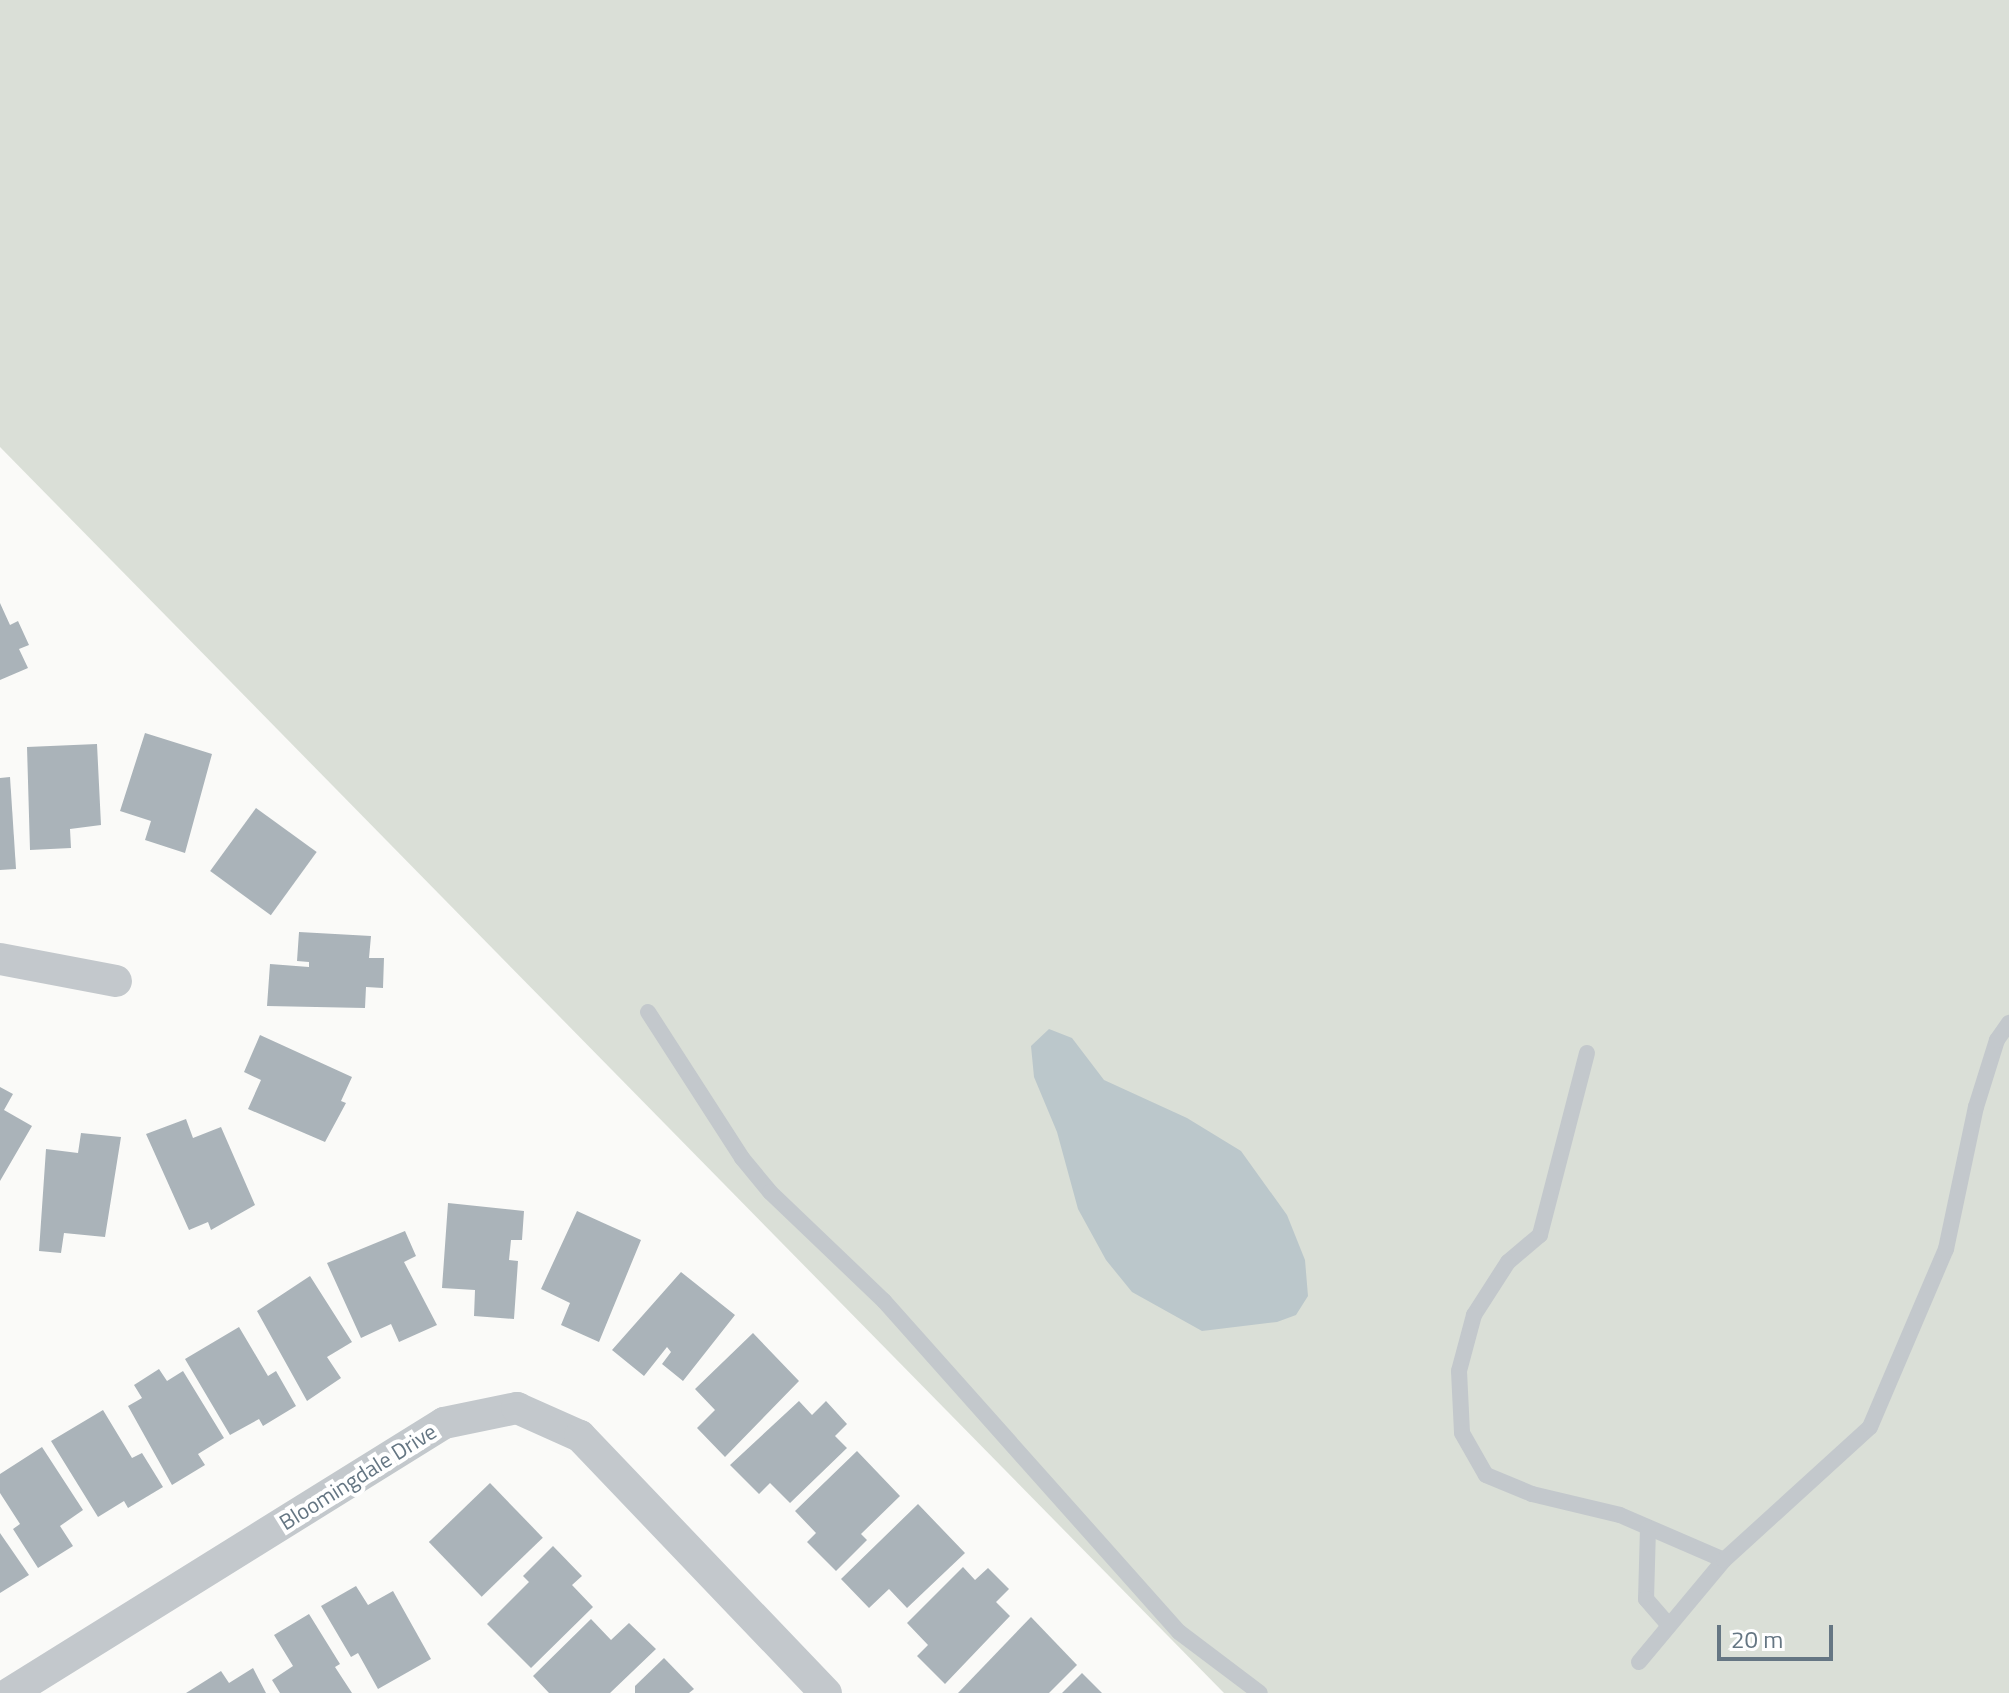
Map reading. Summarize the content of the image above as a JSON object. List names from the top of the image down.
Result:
{
  "streets": {
    "street": ["Bloomingdale Drive"]
  },
  "scale_bar": "20 m"
}
